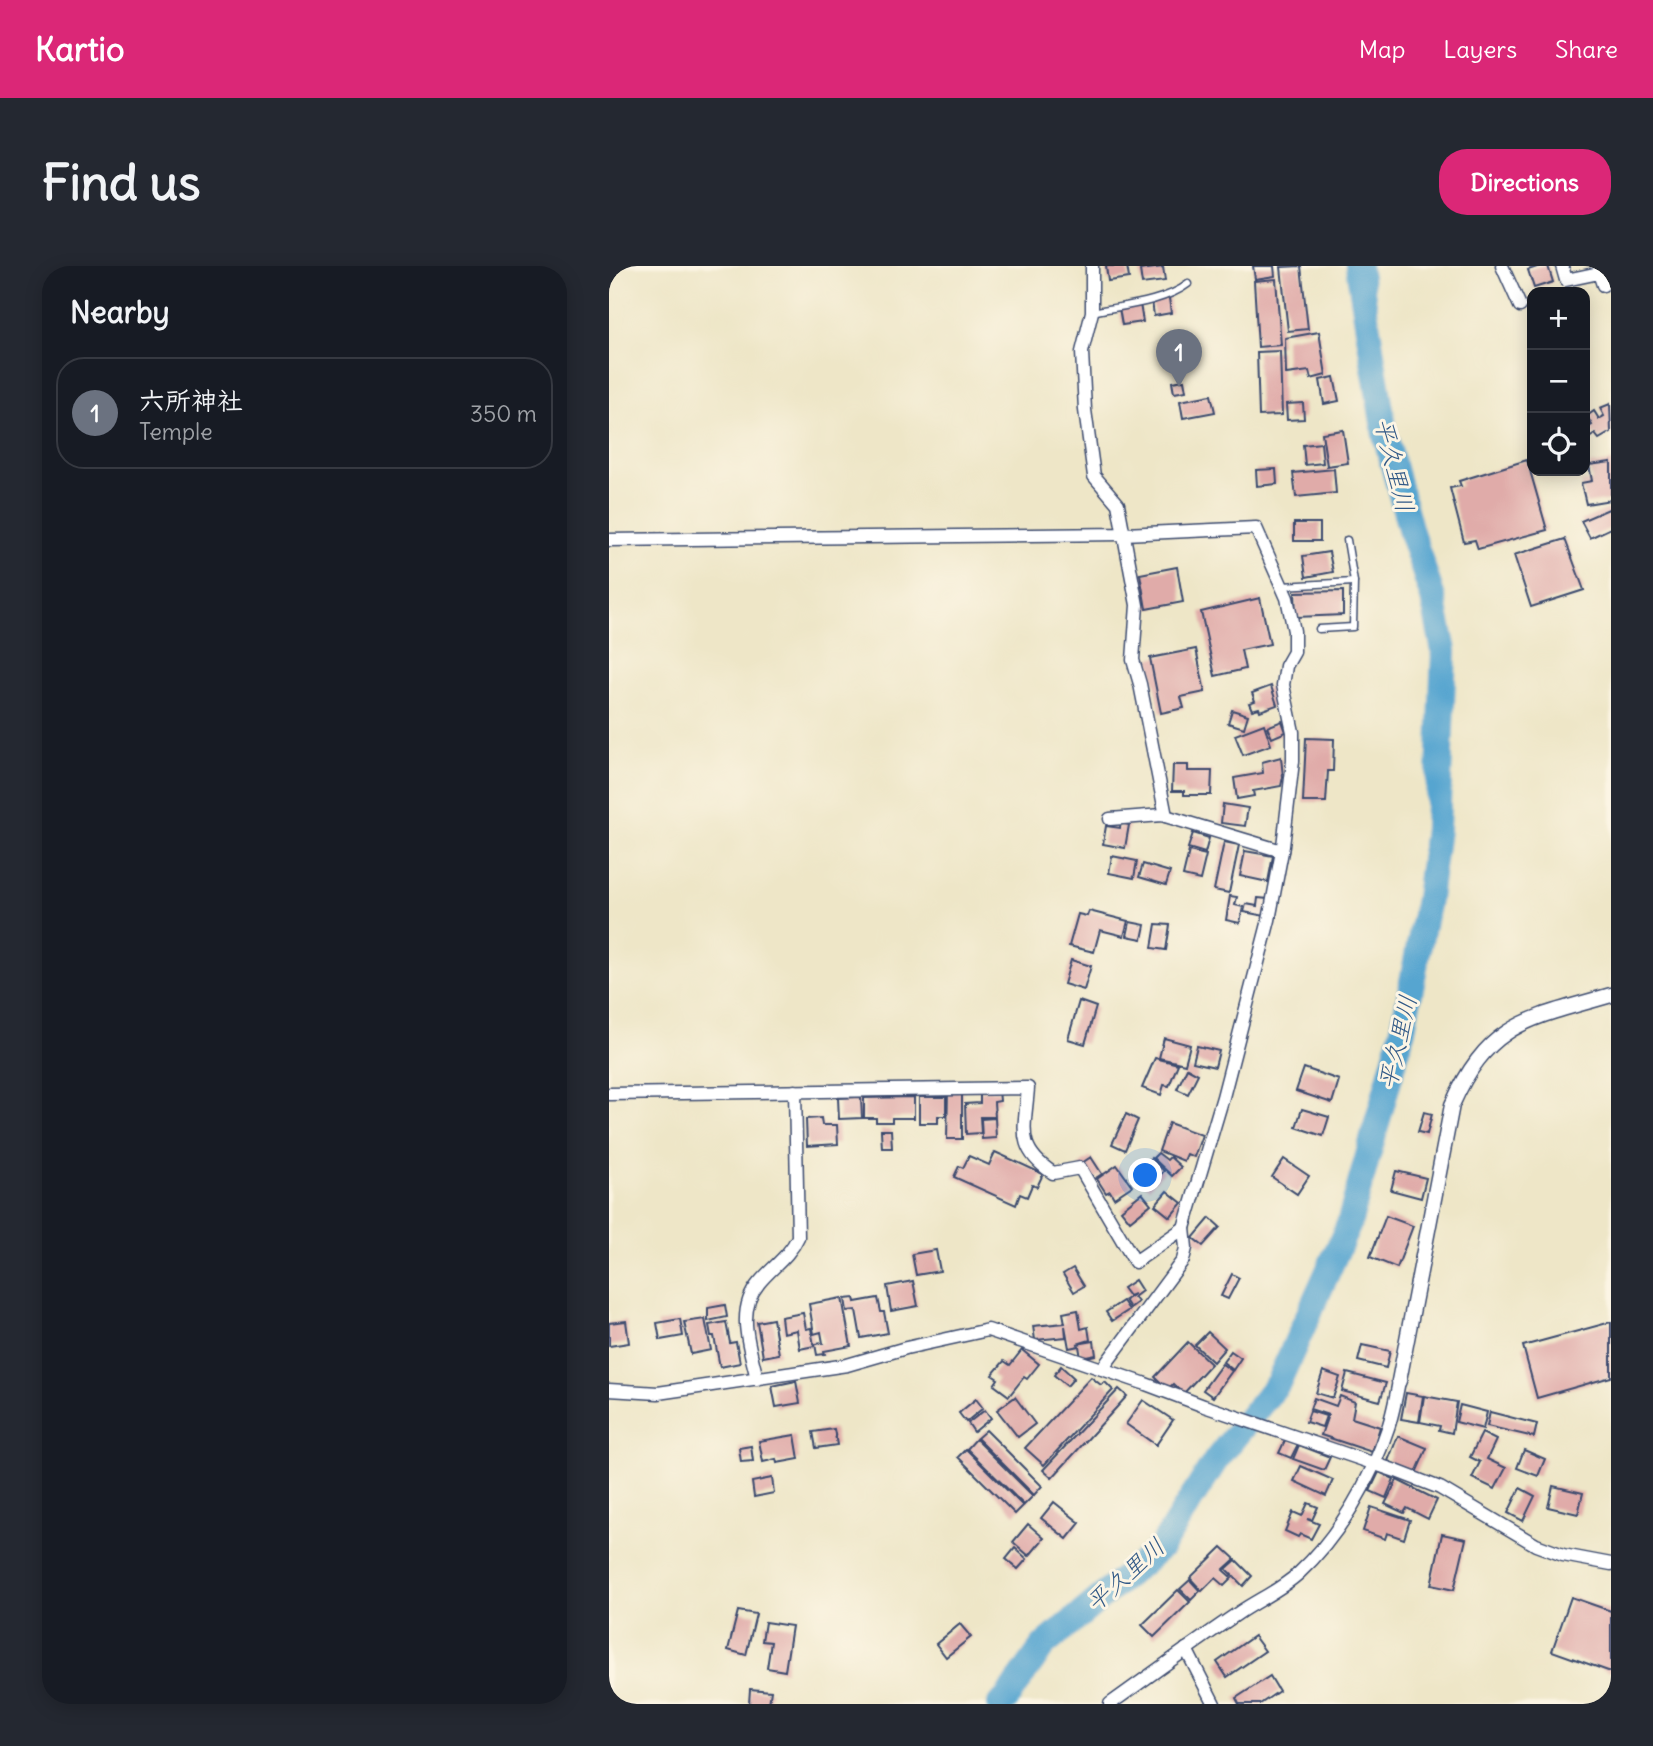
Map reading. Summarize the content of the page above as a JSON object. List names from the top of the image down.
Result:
{
  "water": ["平久里川"],
  "page": {
    "header": "Kartio",
    "nav": ["Map", "Layers", "Share"],
    "buttons": "Directions",
    "title": "Find us",
    "heading": "Nearby",
    "map_buttons": ["+", "−"],
    "pins": "1",
    "list": [
      {
        "mark": "1",
        "name": "六所神社",
        "note": "Temple",
        "value": "350 m"
      }
    ]
  }
}
